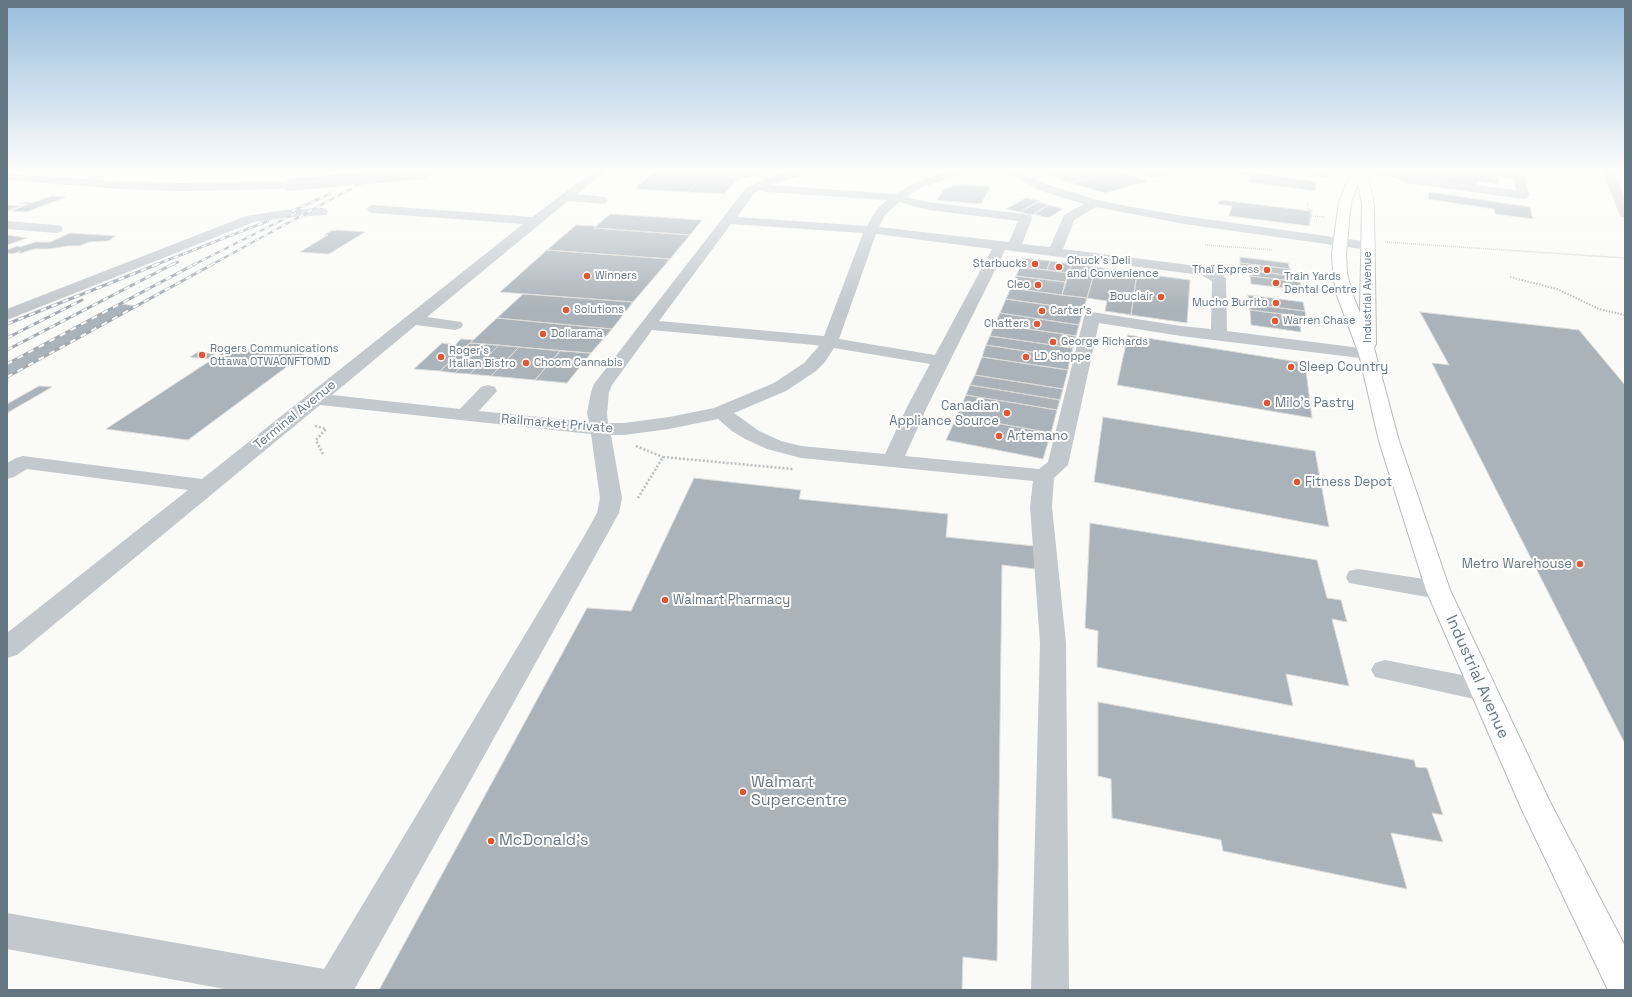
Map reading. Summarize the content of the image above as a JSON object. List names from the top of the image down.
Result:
{
  "streets": {
    "main road": ["Industrial Avenue"],
    "street": ["Terminal Avenue", "Railmarket Private"]
  },
  "crossings": [
    ["Terminal Avenue", "Railmarket Private"]
  ],
  "places": [
    "Starbucks",
    "Chuck's Deli and Convenience",
    "Thaï Express",
    "Winners",
    "Train Yards Dental Centre",
    "Cleo",
    "Bouclair",
    "Mucho Burrito",
    "Solutions",
    "Carter's",
    "Warren Chase",
    "Chatters",
    "Dollarama",
    "George Richards",
    "Rogers Communications Ottawa OTWAONFT0MD",
    "Roger's Italian Bistro",
    "LD Shoppe",
    "Choom Cannabis",
    "Sleep Country",
    "Milo's Pastry",
    "Canadian Appliance Source",
    "Artemano",
    "Fitness Depot",
    "Metro Warehouse",
    "Walmart Pharmacy",
    "Walmart Supercentre",
    "McDonald's"
  ]
}
